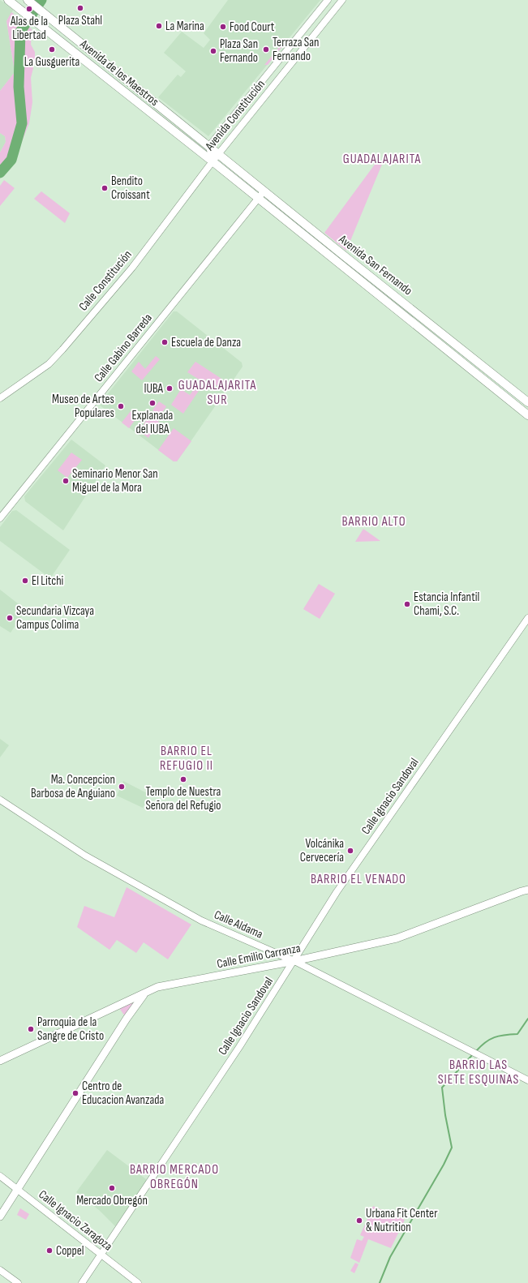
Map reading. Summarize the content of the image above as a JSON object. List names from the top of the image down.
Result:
{
  "streets": {
    "main road": ["Avenida de los Maestros", "Avenida San Fernando", "Calle Emilio Carranza"],
    "street": [
      "Avenida Constitución",
      "Calle Constitución",
      "Calle Gabino Barreda",
      "Calle Ignacio Sandoval",
      "Calle Aldama",
      "Calle Ignacio Zaragoza"
    ]
  },
  "crossings": [
    ["Avenida de los Maestros", "Avenida Constitución"],
    ["Avenida de los Maestros", "Avenida San Fernando"],
    ["Avenida de los Maestros", "Calle Constitución"],
    ["Avenida Constitución", "Avenida San Fernando"],
    ["Avenida Constitución", "Calle Constitución"],
    ["Avenida San Fernando", "Calle Constitución"],
    ["Avenida San Fernando", "Calle Gabino Barreda"],
    ["Calle Ignacio Sandoval", "Calle Aldama"],
    ["Calle Ignacio Sandoval", "Calle Emilio Carranza"],
    ["Calle Ignacio Sandoval", "Calle Ignacio Zaragoza"],
    ["Calle Aldama", "Calle Emilio Carranza"]
  ],
  "districts": [
    "GUADALAJARITA",
    "GUADALAJARITA SUR",
    "BARRIO ALTO",
    "BARRIO EL REFUGIO II",
    "BARRIO EL VENADO",
    "BARRIO LAS SIETE ESQUINAS",
    "BARRIO MERCADO OBREGÓN"
  ],
  "places": [
    "Plaza Stahl",
    "Alas de la Libertad",
    "La Marina",
    "Food Court",
    "La Gusguerita",
    "Terraza San Fernando",
    "Plaza San Fernando",
    "Bendito Croissant",
    "Escuela de Danza",
    "IUBA",
    "Explanada del IUBA",
    "Museo de Artes Populares",
    "Seminario Menor San Miguel de la Mora",
    "El Litchi",
    "Estancia Infantil Chami, S.C.",
    "Secundaria Vizcaya Campus Colima",
    "Templo de Nuestra Señora del Refugio",
    "Ma. Concepcion Barbosa de Anguiano",
    "Volcánika Cervecería",
    "Parroquia de la Sangre de Cristo",
    "Centro de Educacion Avanzada",
    "Mercado Obregón",
    "Urbana Fit Center & Nutrition",
    "Coppel"
  ]
}
